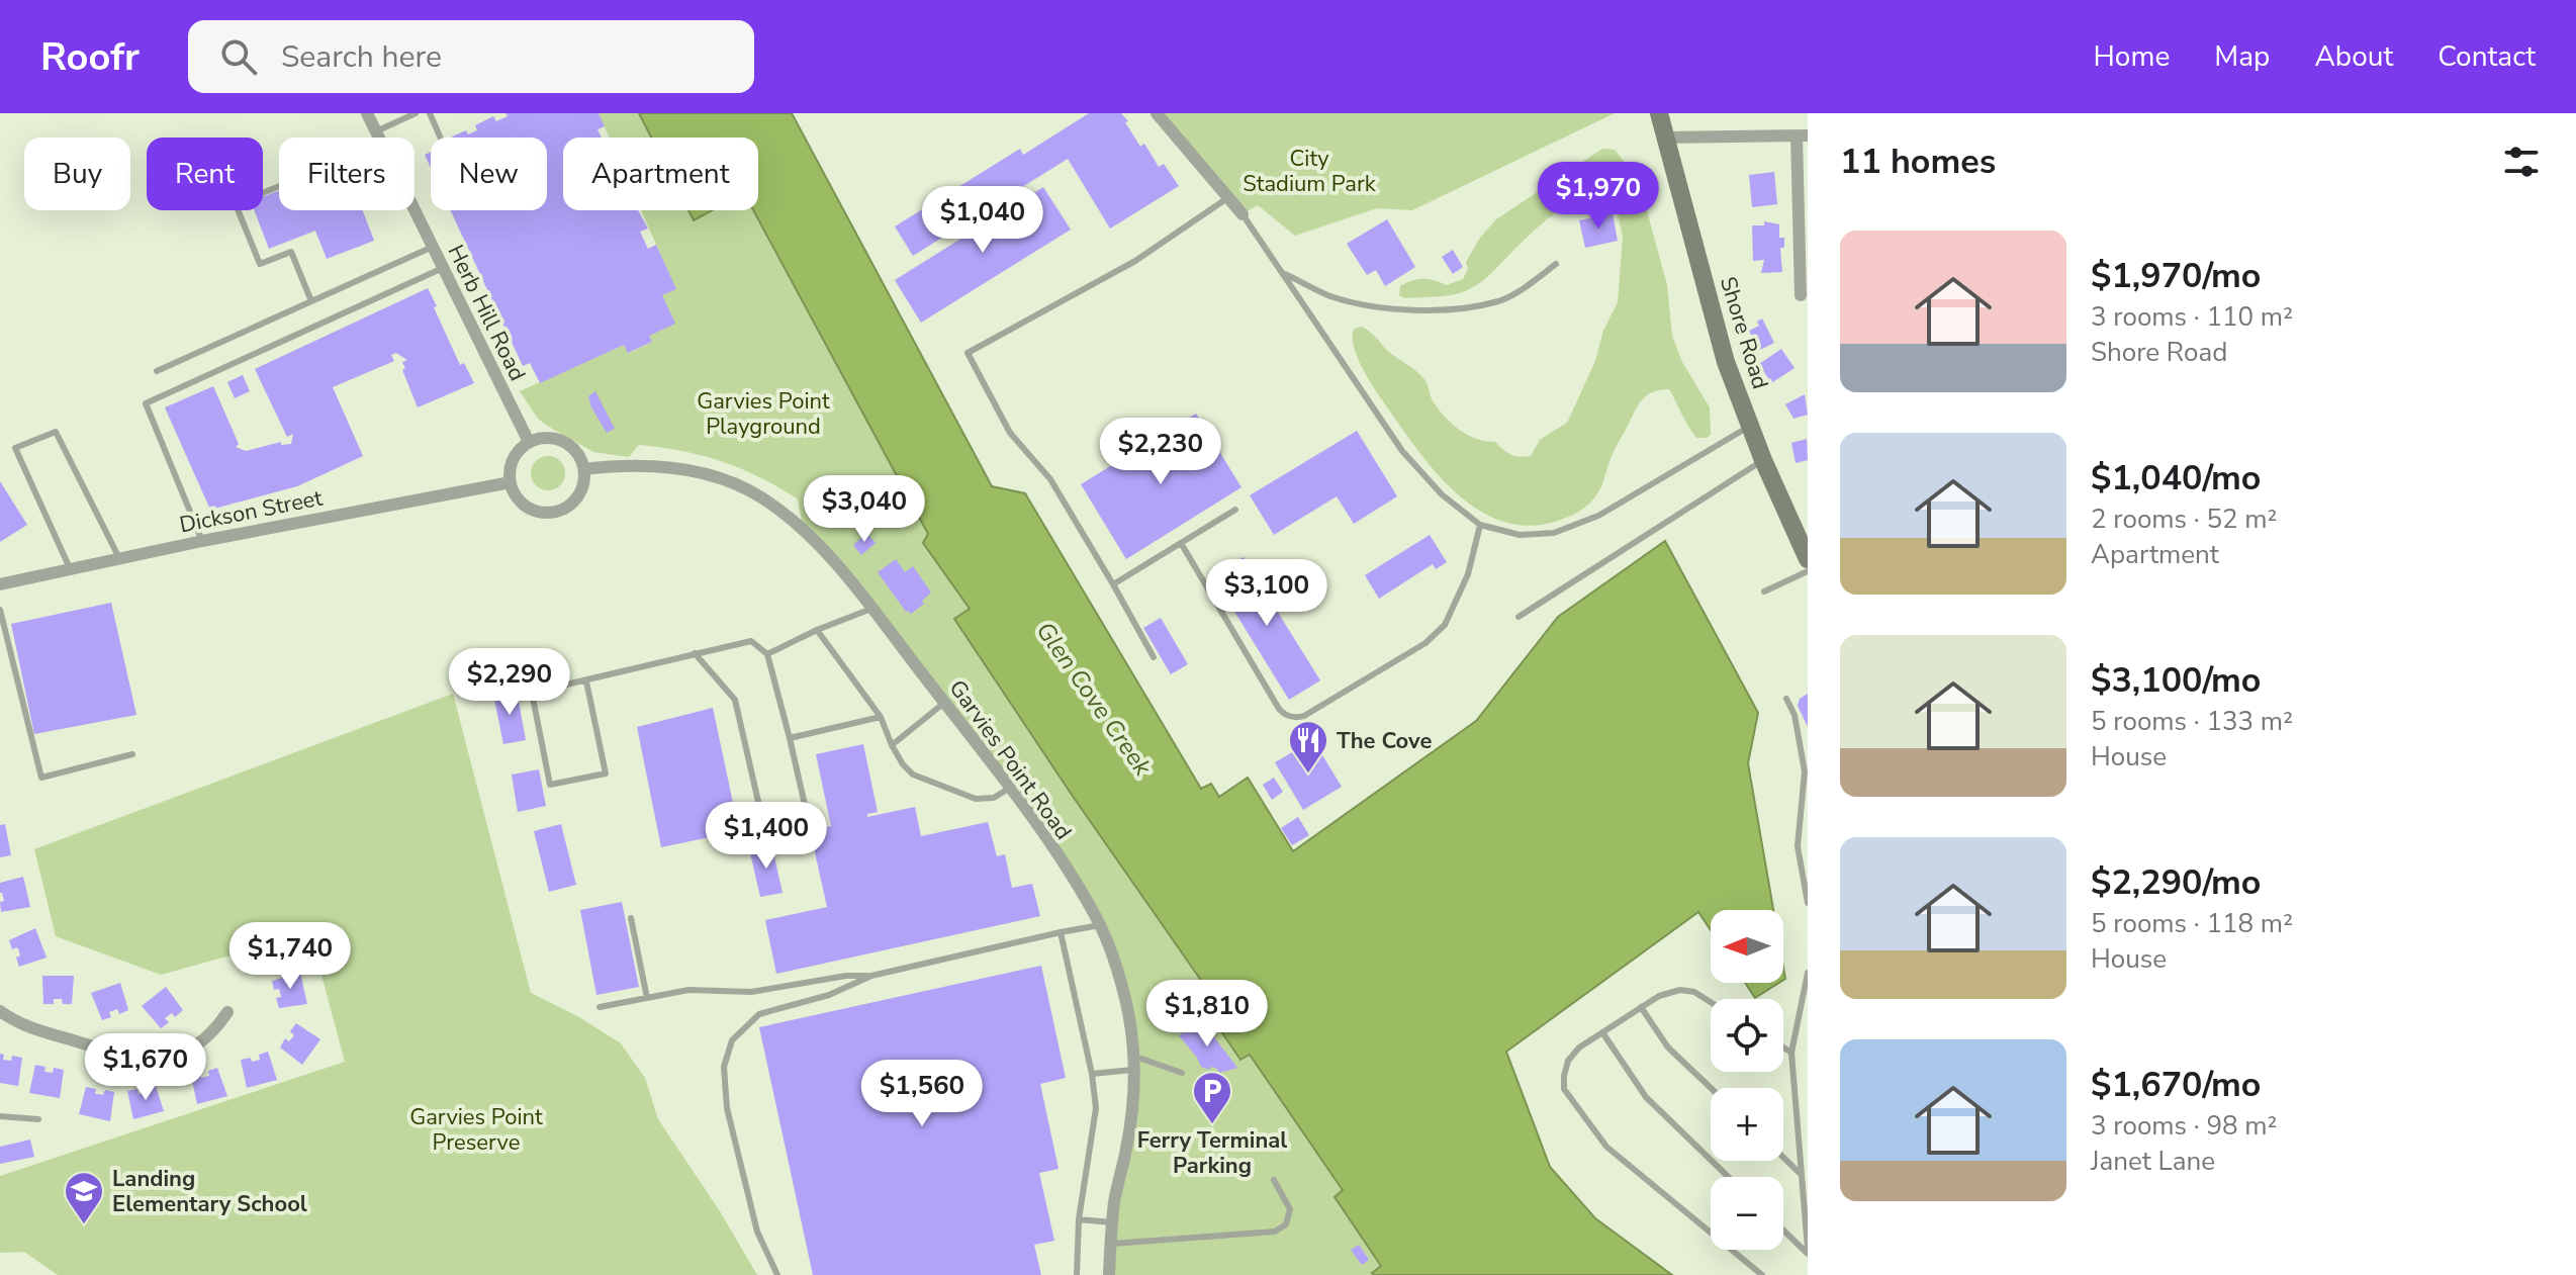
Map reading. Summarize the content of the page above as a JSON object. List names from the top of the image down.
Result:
{
  "streets": {
    "main road": ["Shore Road"],
    "street": ["Herb Hill Road", "Dickson Street", "Garvies Point Road"]
  },
  "crossings": [
    ["Herb Hill Road", "Dickson Street"],
    ["Herb Hill Road", "Garvies Point Road"],
    ["Dickson Street", "Garvies Point Road"]
  ],
  "water": ["Glen Cove Creek"],
  "parks": ["City Stadium Park", "Garvies Point Playground", "Garvies Point Preserve"],
  "places": {
    "restaurant": ["The Cove"],
    "parking": ["Ferry Terminal Parking"],
    "school or university": ["Landing Elementary School"]
  },
  "north": "left",
  "page": {
    "header": "Roofr",
    "search": "Search here",
    "nav": [
      "Home",
      "Map",
      "About",
      "Contact"
    ],
    "heading": "11 homes",
    "chip": [
      "Buy",
      "Rent",
      "Filters",
      "New",
      "Apartment"
    ],
    "price": [
      "$1,970",
      "$1,040",
      "$2,230",
      "$3,040",
      "$3,100",
      "$2,290",
      "$1,400",
      "$1,740",
      "$1,810",
      "$1,670",
      "$1,560"
    ],
    "list": [
      {
        "name": "$1,970/mo",
        "note": "3 rooms · 110 m² · Shore Road"
      },
      {
        "name": "$1,040/mo",
        "note": "2 rooms · 52 m² · Apartment"
      },
      {
        "name": "$3,100/mo",
        "note": "5 rooms · 133 m² · House"
      },
      {
        "name": "$2,290/mo",
        "note": "5 rooms · 118 m² · House"
      },
      {
        "name": "$1,670/mo",
        "note": "3 rooms · 98 m² · Janet Lane"
      }
    ],
    "map_buttons": ["+", "−"]
  }
}
